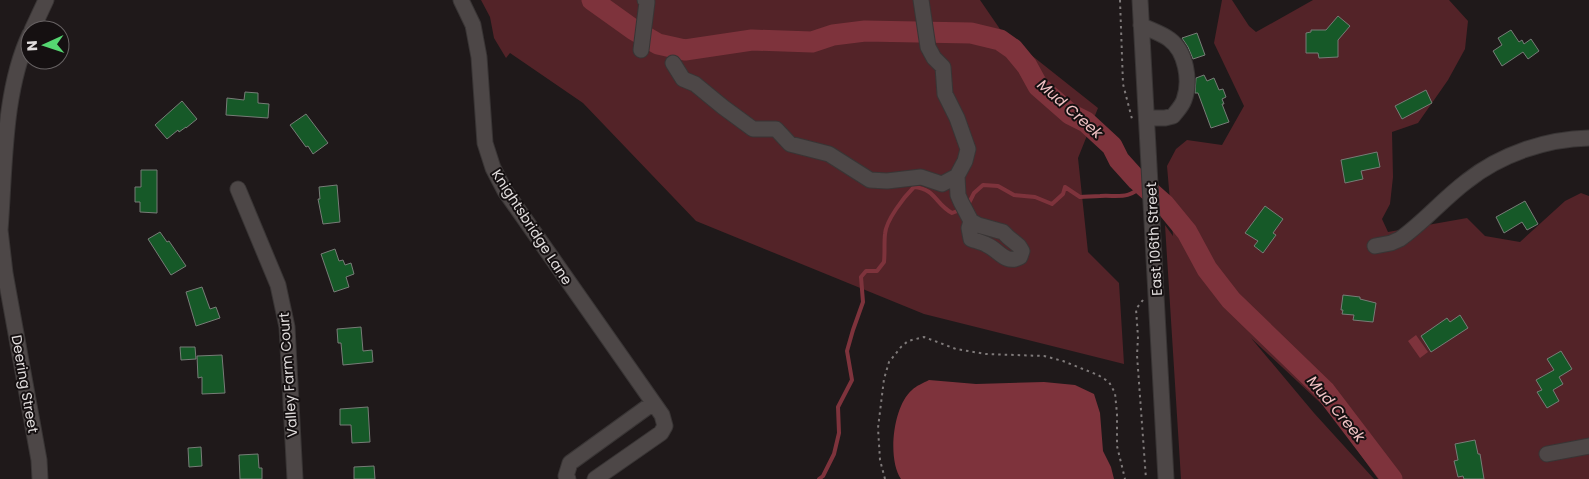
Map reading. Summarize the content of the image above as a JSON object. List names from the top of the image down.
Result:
{
  "streets": {
    "street": [
      "Knightsbridge Lane",
      "East 106th Street",
      "Valley Farm Court",
      "Deering Street"
    ]
  },
  "water": ["Mud Creek"],
  "north": "left"
}
